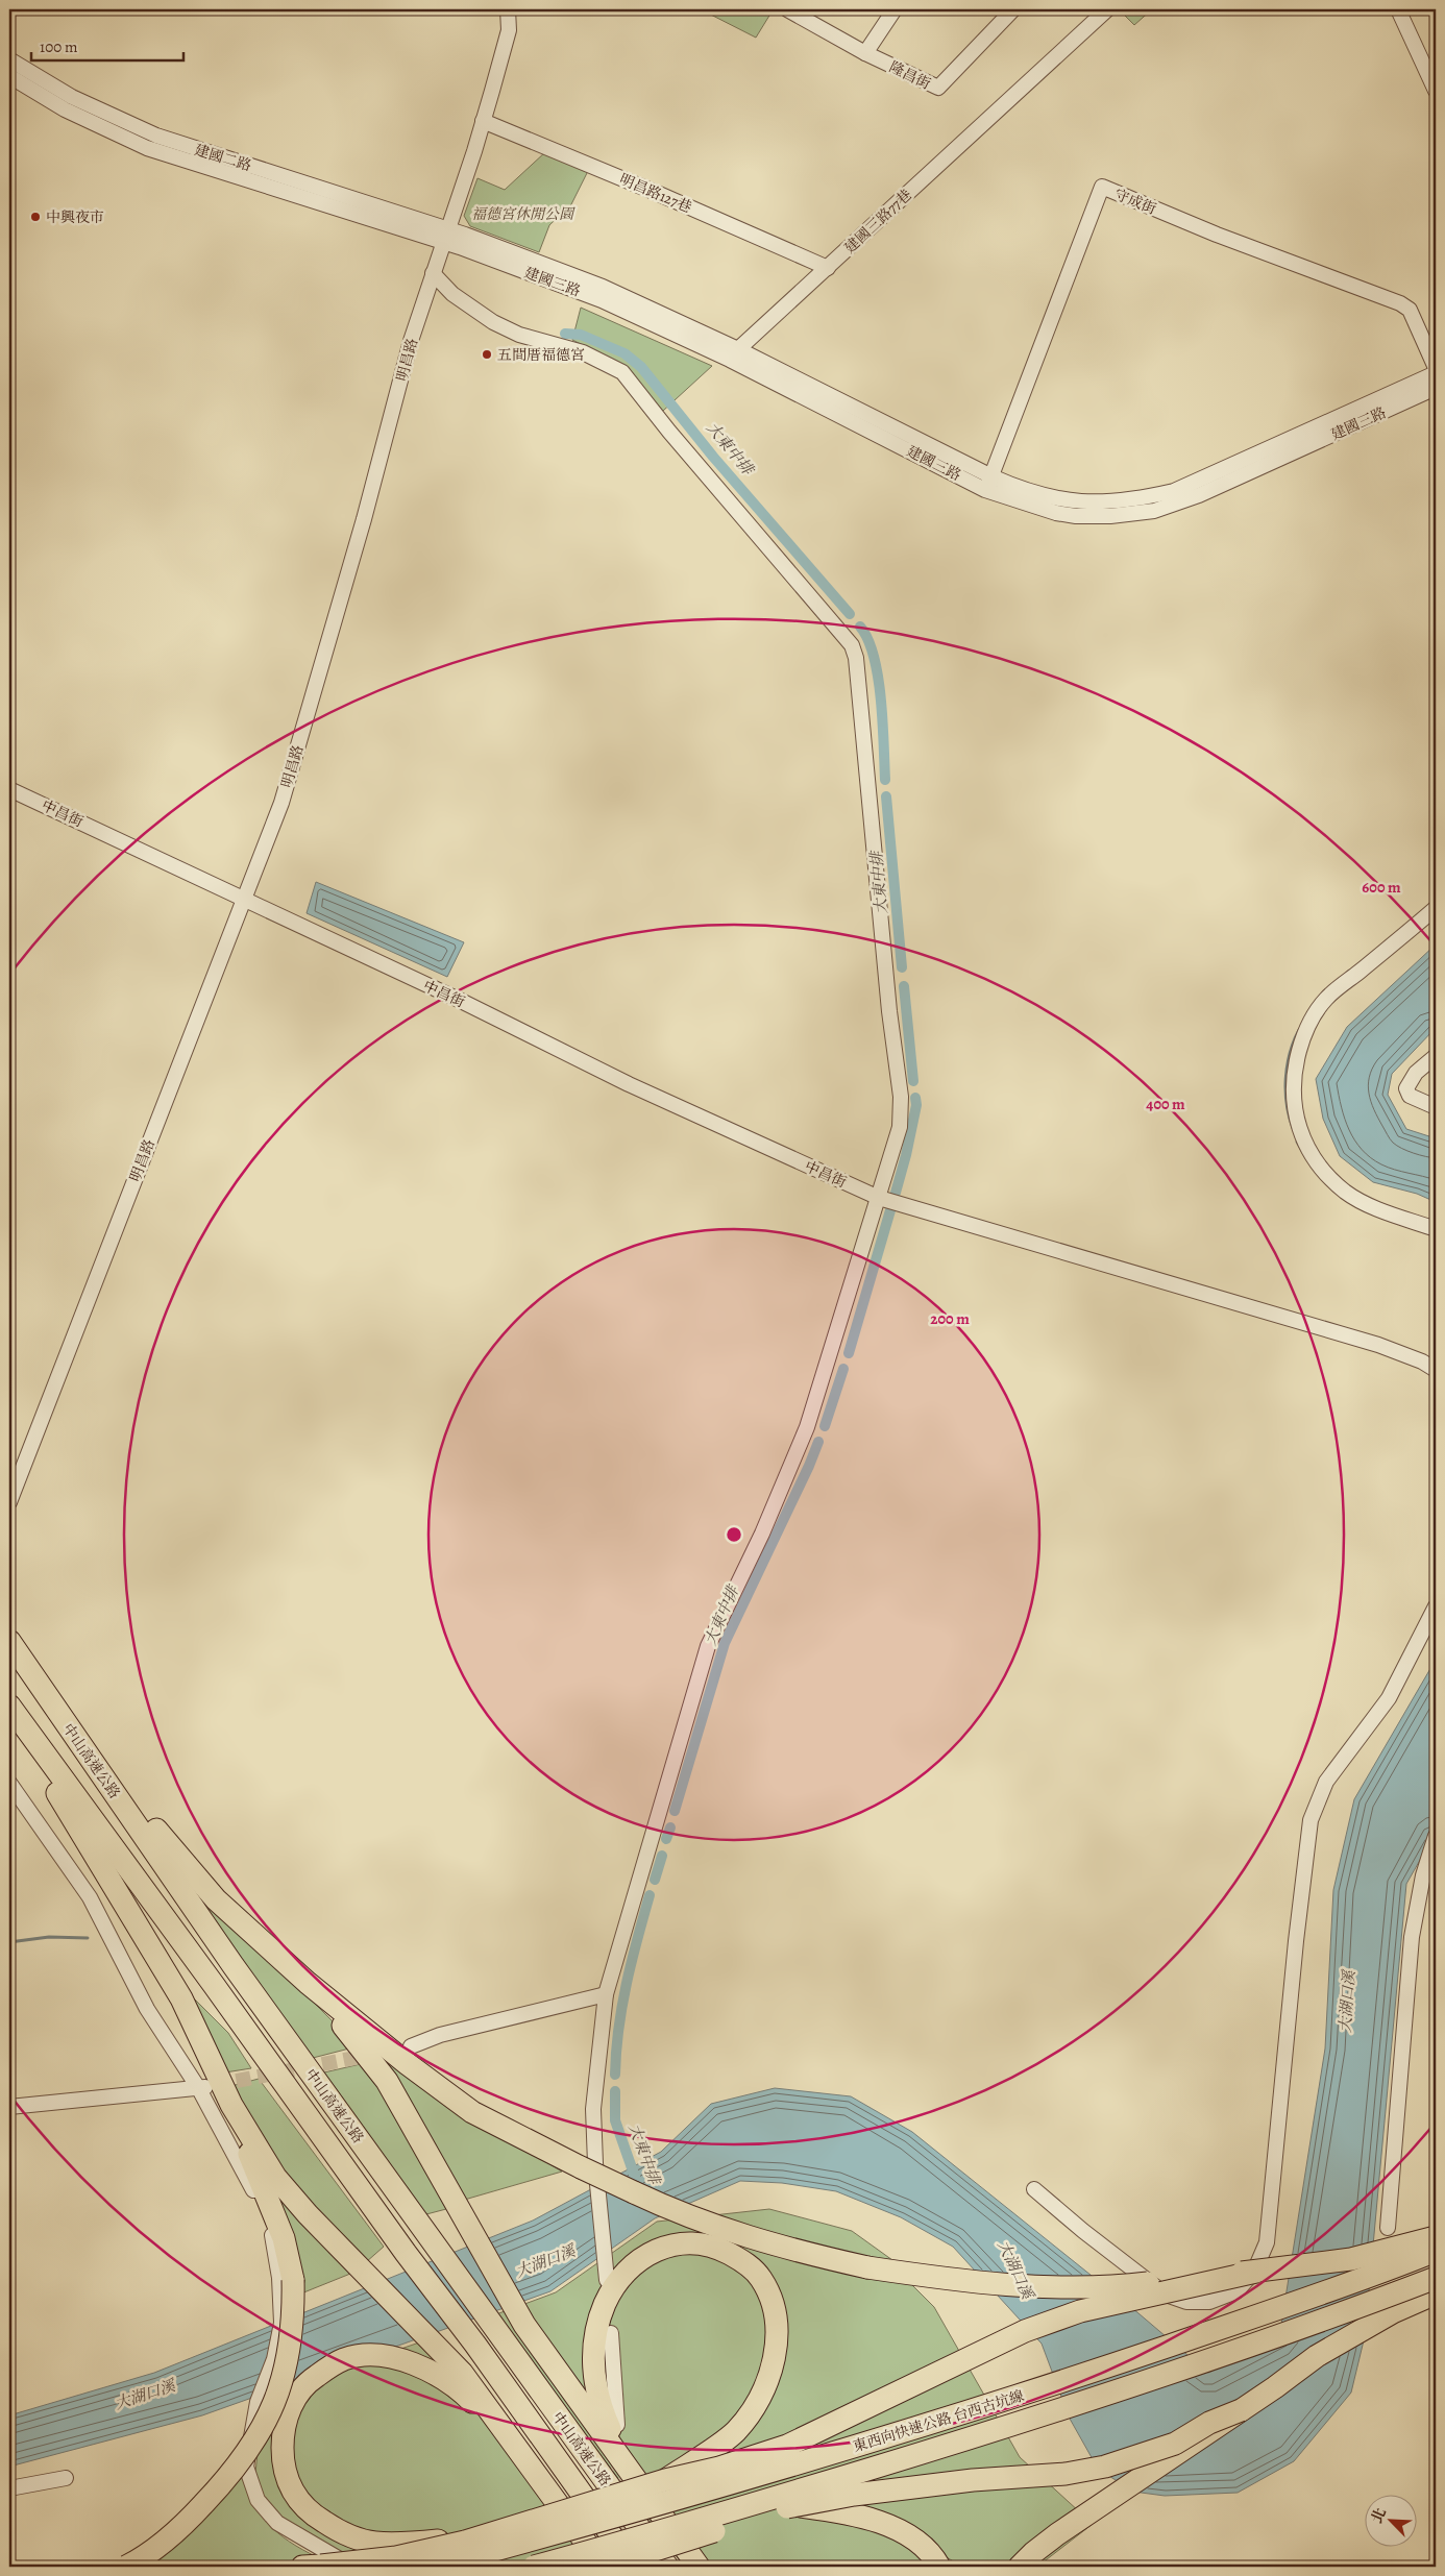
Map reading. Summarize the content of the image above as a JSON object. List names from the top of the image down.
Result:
{
  "streets": {
    "highway": ["中山高速公路", "東西向快速公路 台西古坑線"],
    "street": [
      "隆昌街",
      "建國二路",
      "明昌路127巷",
      "守成街",
      "建國三路77巷",
      "建國三路",
      "明昌路",
      "中昌街"
    ]
  },
  "crossings": [
    ["建國二路", "建國三路"],
    ["建國二路", "明昌路"],
    ["明昌路127巷", "建國三路77巷"],
    ["明昌路127巷", "明昌路"],
    ["守成街", "建國三路"],
    ["建國三路77巷", "建國三路"],
    ["建國三路", "明昌路"],
    ["明昌路", "中昌街"]
  ],
  "water": ["大東中排", "大湖口溪"],
  "parks": ["福德宮休閒公園"],
  "places": ["中興夜市", "五間厝福德宮"],
  "scale_bar": "100 m",
  "north": "top left",
  "rings": ["600 m", "400 m", "200 m"]
}
